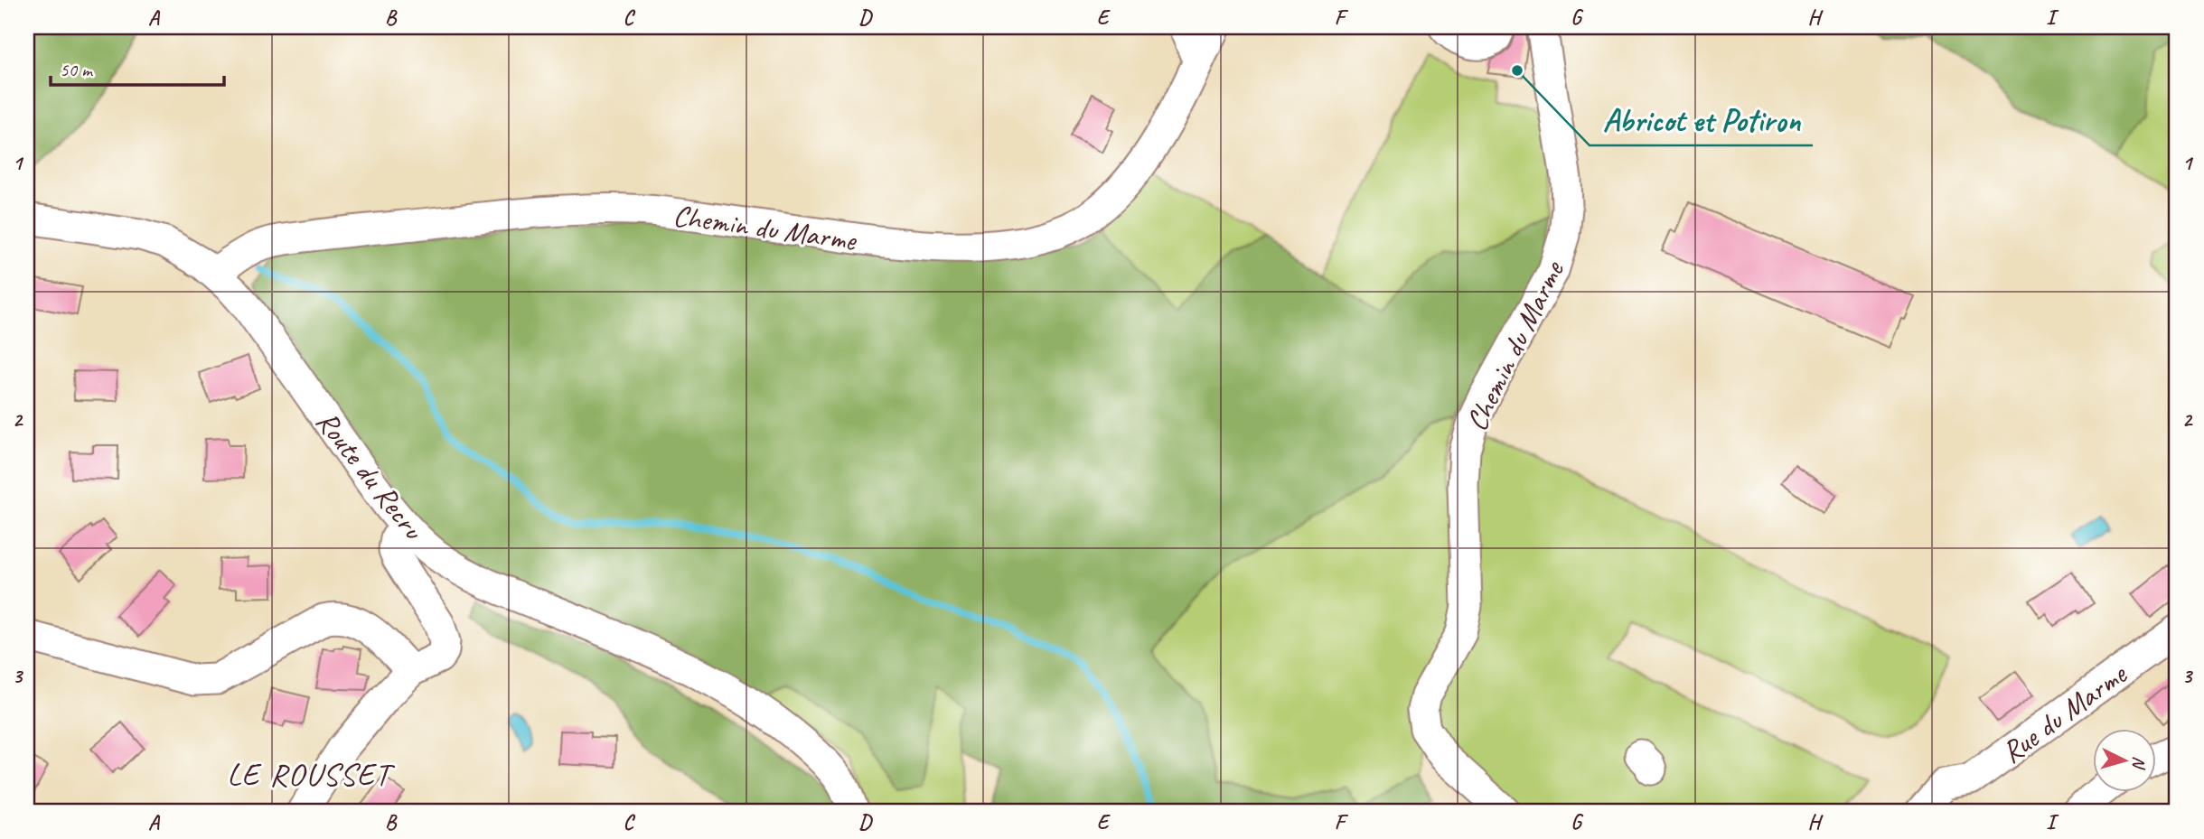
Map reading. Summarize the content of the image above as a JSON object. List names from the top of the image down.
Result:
{
  "streets": {
    "street": ["Chemin du Marme", "Route du Recru", "Rue du Marme"]
  },
  "crossings": [
    ["Chemin du Marme", "Route du Recru"]
  ],
  "districts": ["LE ROUSSET"],
  "places": ["Abricot et Potiron"],
  "scale_bar": "50 m",
  "north": "right",
  "grid": {
    "columns": [
      "A",
      "B",
      "C",
      "D",
      "E",
      "F",
      "G",
      "H",
      "I"
    ],
    "rows": ["1", "2", "3"]
  }
}
